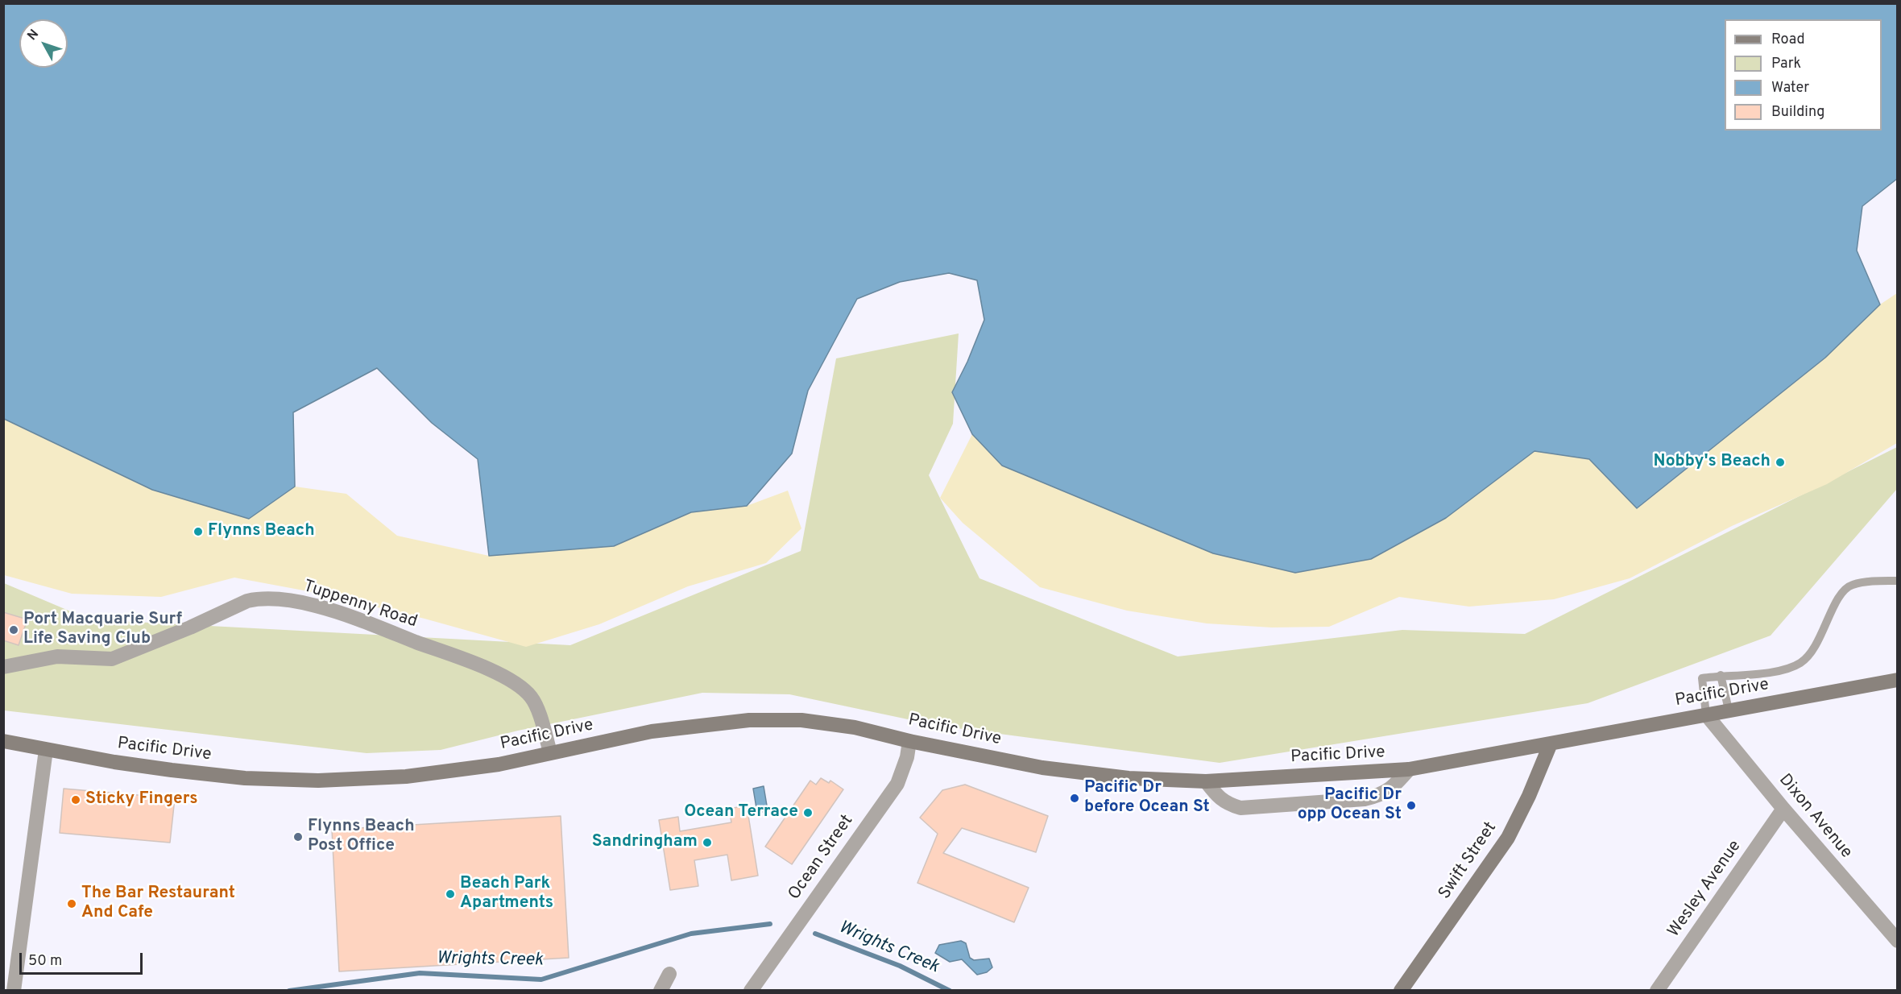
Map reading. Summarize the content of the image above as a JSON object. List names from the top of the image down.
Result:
{
  "streets": {
    "street": [
      "Tuppenny Road",
      "Pacific Drive",
      "Dixon Avenue",
      "Ocean Street",
      "Swift Street",
      "Wesley Avenue"
    ]
  },
  "crossings": [
    ["Tuppenny Road", "Pacific Drive"],
    ["Pacific Drive", "Dixon Avenue"],
    ["Pacific Drive", "Ocean Street"],
    ["Pacific Drive", "Swift Street"],
    ["Dixon Avenue", "Wesley Avenue"]
  ],
  "water": ["Wrights Creek"],
  "places": [
    "Nobby's Beach",
    "Flynns Beach",
    "Port Macquarie Surf Life Saving Club",
    "Pacific Dr before Ocean St",
    "Sticky Fingers",
    "Pacific Dr opp Ocean St",
    "Ocean Terrace",
    "Flynns Beach Post Office",
    "Sandringham",
    "Beach Park Apartments",
    "The Bar Restaurant And Cafe"
  ],
  "legend": [
    "Road",
    "Park",
    "Water",
    "Building"
  ],
  "scale_bar": "50 m",
  "north": "top left"
}
